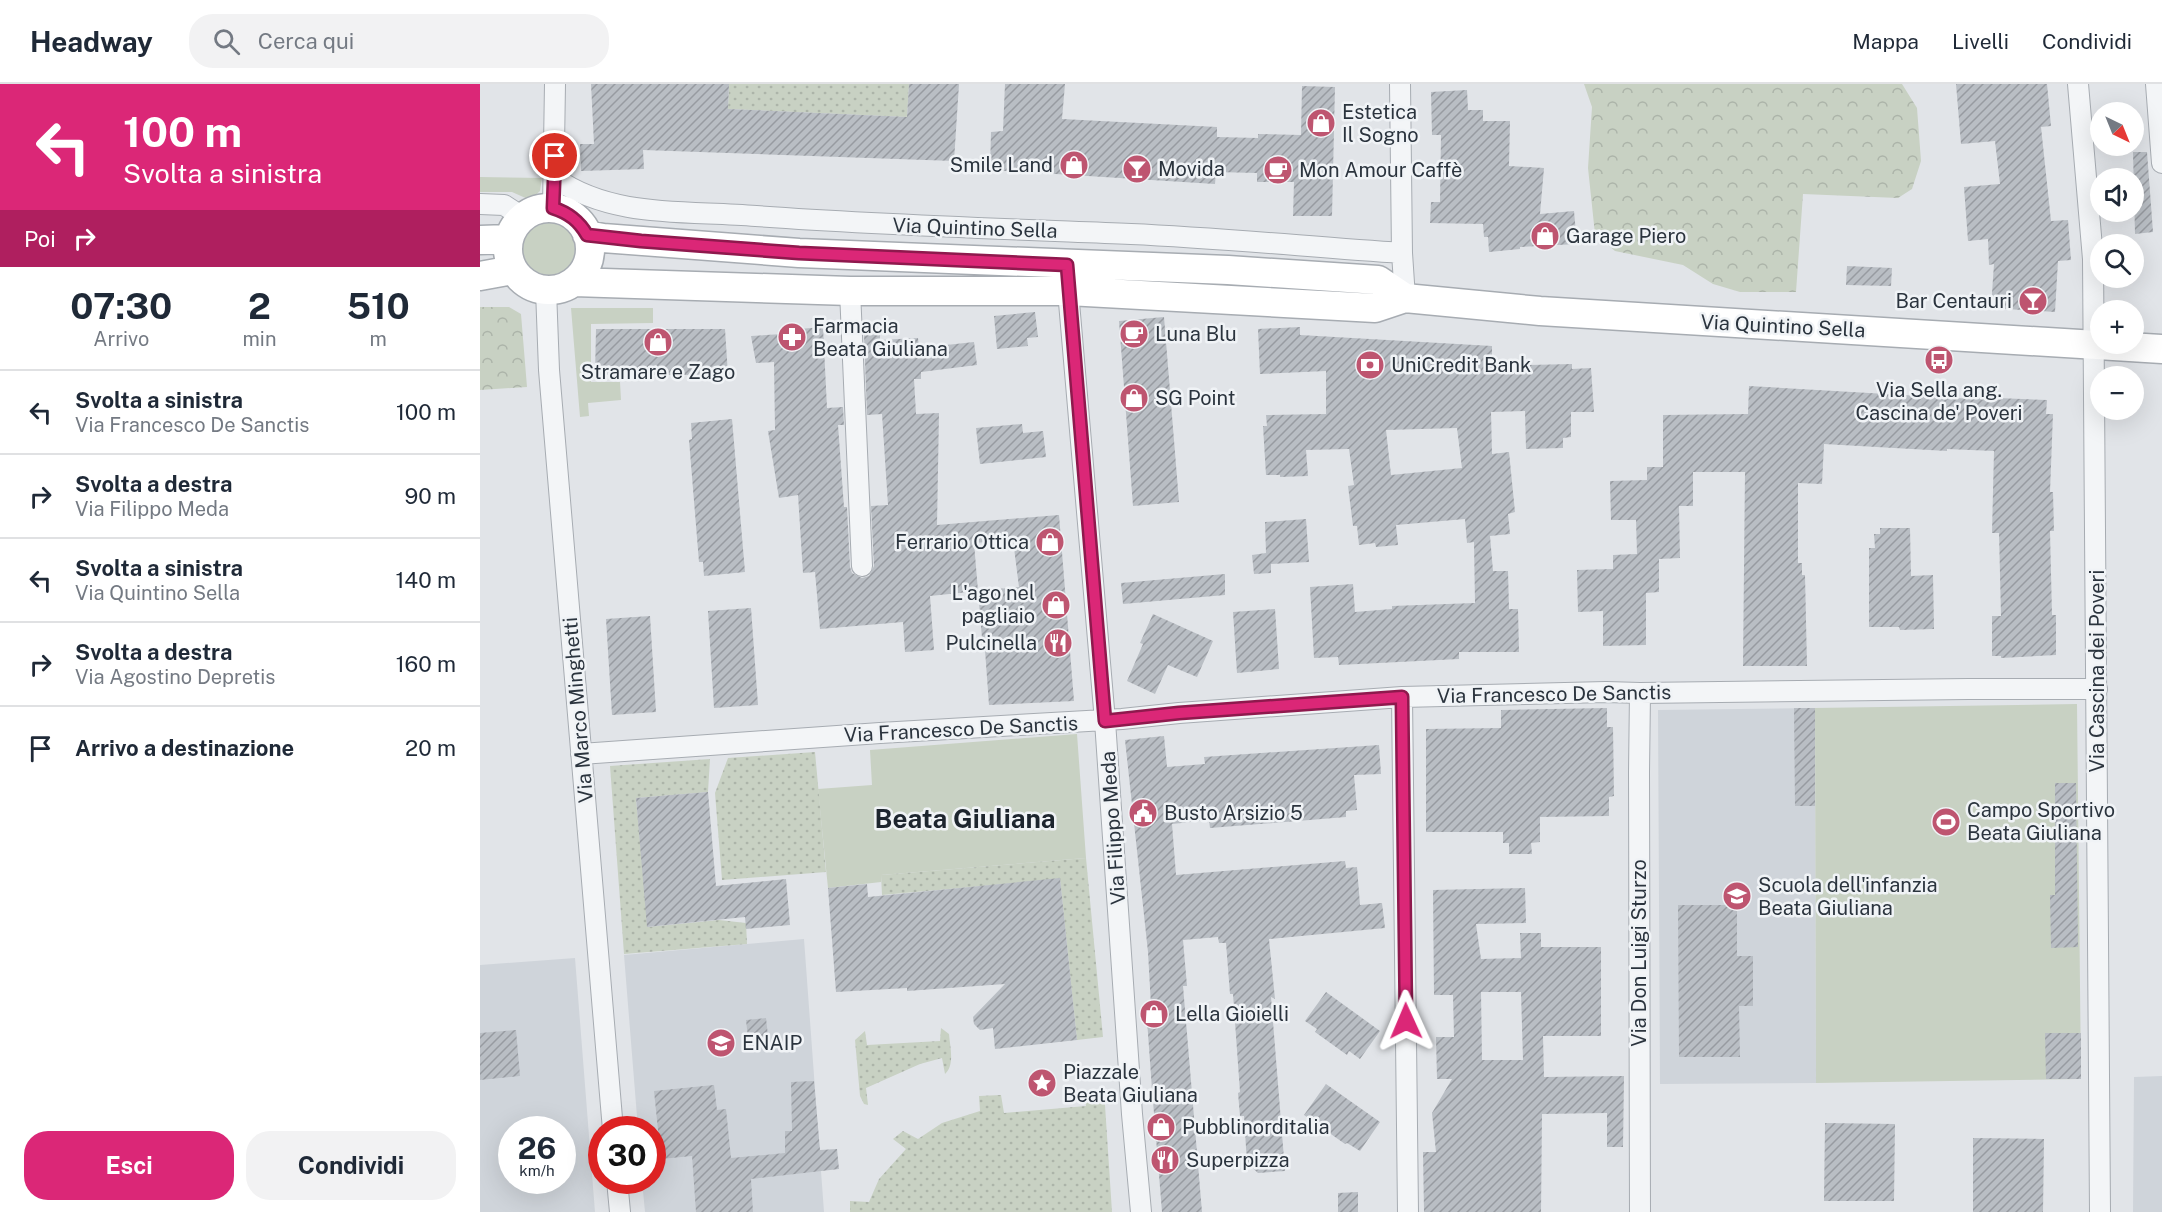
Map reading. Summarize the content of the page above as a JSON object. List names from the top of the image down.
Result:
{
  "streets": {
    "street": [
      "Via Quintino Sella",
      "Via Cascina dei Poveri",
      "Via Francesco De Sanctis",
      "Via Marco Minghetti",
      "Via Filippo Meda",
      "Via Don Luigi Sturzo"
    ]
  },
  "crossings": [
    ["Via Quintino Sella", "Via Marco Minghetti"],
    ["Via Quintino Sella", "Via Filippo Meda"],
    ["Via Cascina dei Poveri", "Via Francesco De Sanctis"],
    ["Via Francesco De Sanctis", "Via Marco Minghetti"],
    ["Via Francesco De Sanctis", "Via Filippo Meda"],
    ["Via Francesco De Sanctis", "Via Don Luigi Sturzo"]
  ],
  "districts": ["Beata Giuliana"],
  "places": {
    "shop": [
      "Estetica Il Sogno",
      "Smile Land",
      "Garage Piero",
      "Stramare e Zago",
      "SG Point",
      "Ferrario Ottica",
      "L'ago nel pagliaio",
      "Lella Gioielli",
      "Pubblinorditalia"
    ],
    "bar": ["Movida", "Bar Centauri"],
    "cafe": ["Mon Amour Caffè", "Luna Blu"],
    "pharmacy": ["Farmacia Beata Giuliana"],
    "bus stop": ["Via Sella ang. Cascina de' Poveri"],
    "bank": ["UniCredit Bank"],
    "restaurant": ["Pulcinella", "Superpizza"],
    "public building": ["Busto Arsizio 5"],
    "sports": ["Campo Sportivo Beata Giuliana"],
    "school or university": ["Scuola dell'infanzia Beata Giuliana", "ENAIP"],
    "place": ["Piazzale Beata Giuliana"]
  },
  "north": "bottom right",
  "page": {
    "header": "Headway",
    "search": "Cerca qui",
    "nav": ["Mappa", "Livelli", "Condividi"],
    "turn": ["100 m", "Svolta a sinistra"],
    "map_buttons": ["+", "−"],
    "then": "Poi",
    "eta": [
      "07:30",
      "Arrivo",
      "2",
      "min",
      "510",
      "m"
    ],
    "list": [
      {
        "name": "Svolta a sinistra",
        "note": "Via Francesco De Sanctis",
        "value": "100 m"
      },
      {
        "name": "Svolta a destra",
        "note": "Via Filippo Meda",
        "value": "90 m"
      },
      {
        "name": "Svolta a sinistra",
        "note": "Via Quintino Sella",
        "value": "140 m"
      },
      {
        "name": "Svolta a destra",
        "note": "Via Agostino Depretis",
        "value": "160 m"
      },
      {
        "name": "Arrivo a destinazione",
        "value": "20 m"
      }
    ],
    "speed": "26 km/h",
    "limit": "30",
    "buttons": ["Esci", "Condividi"]
  }
}
